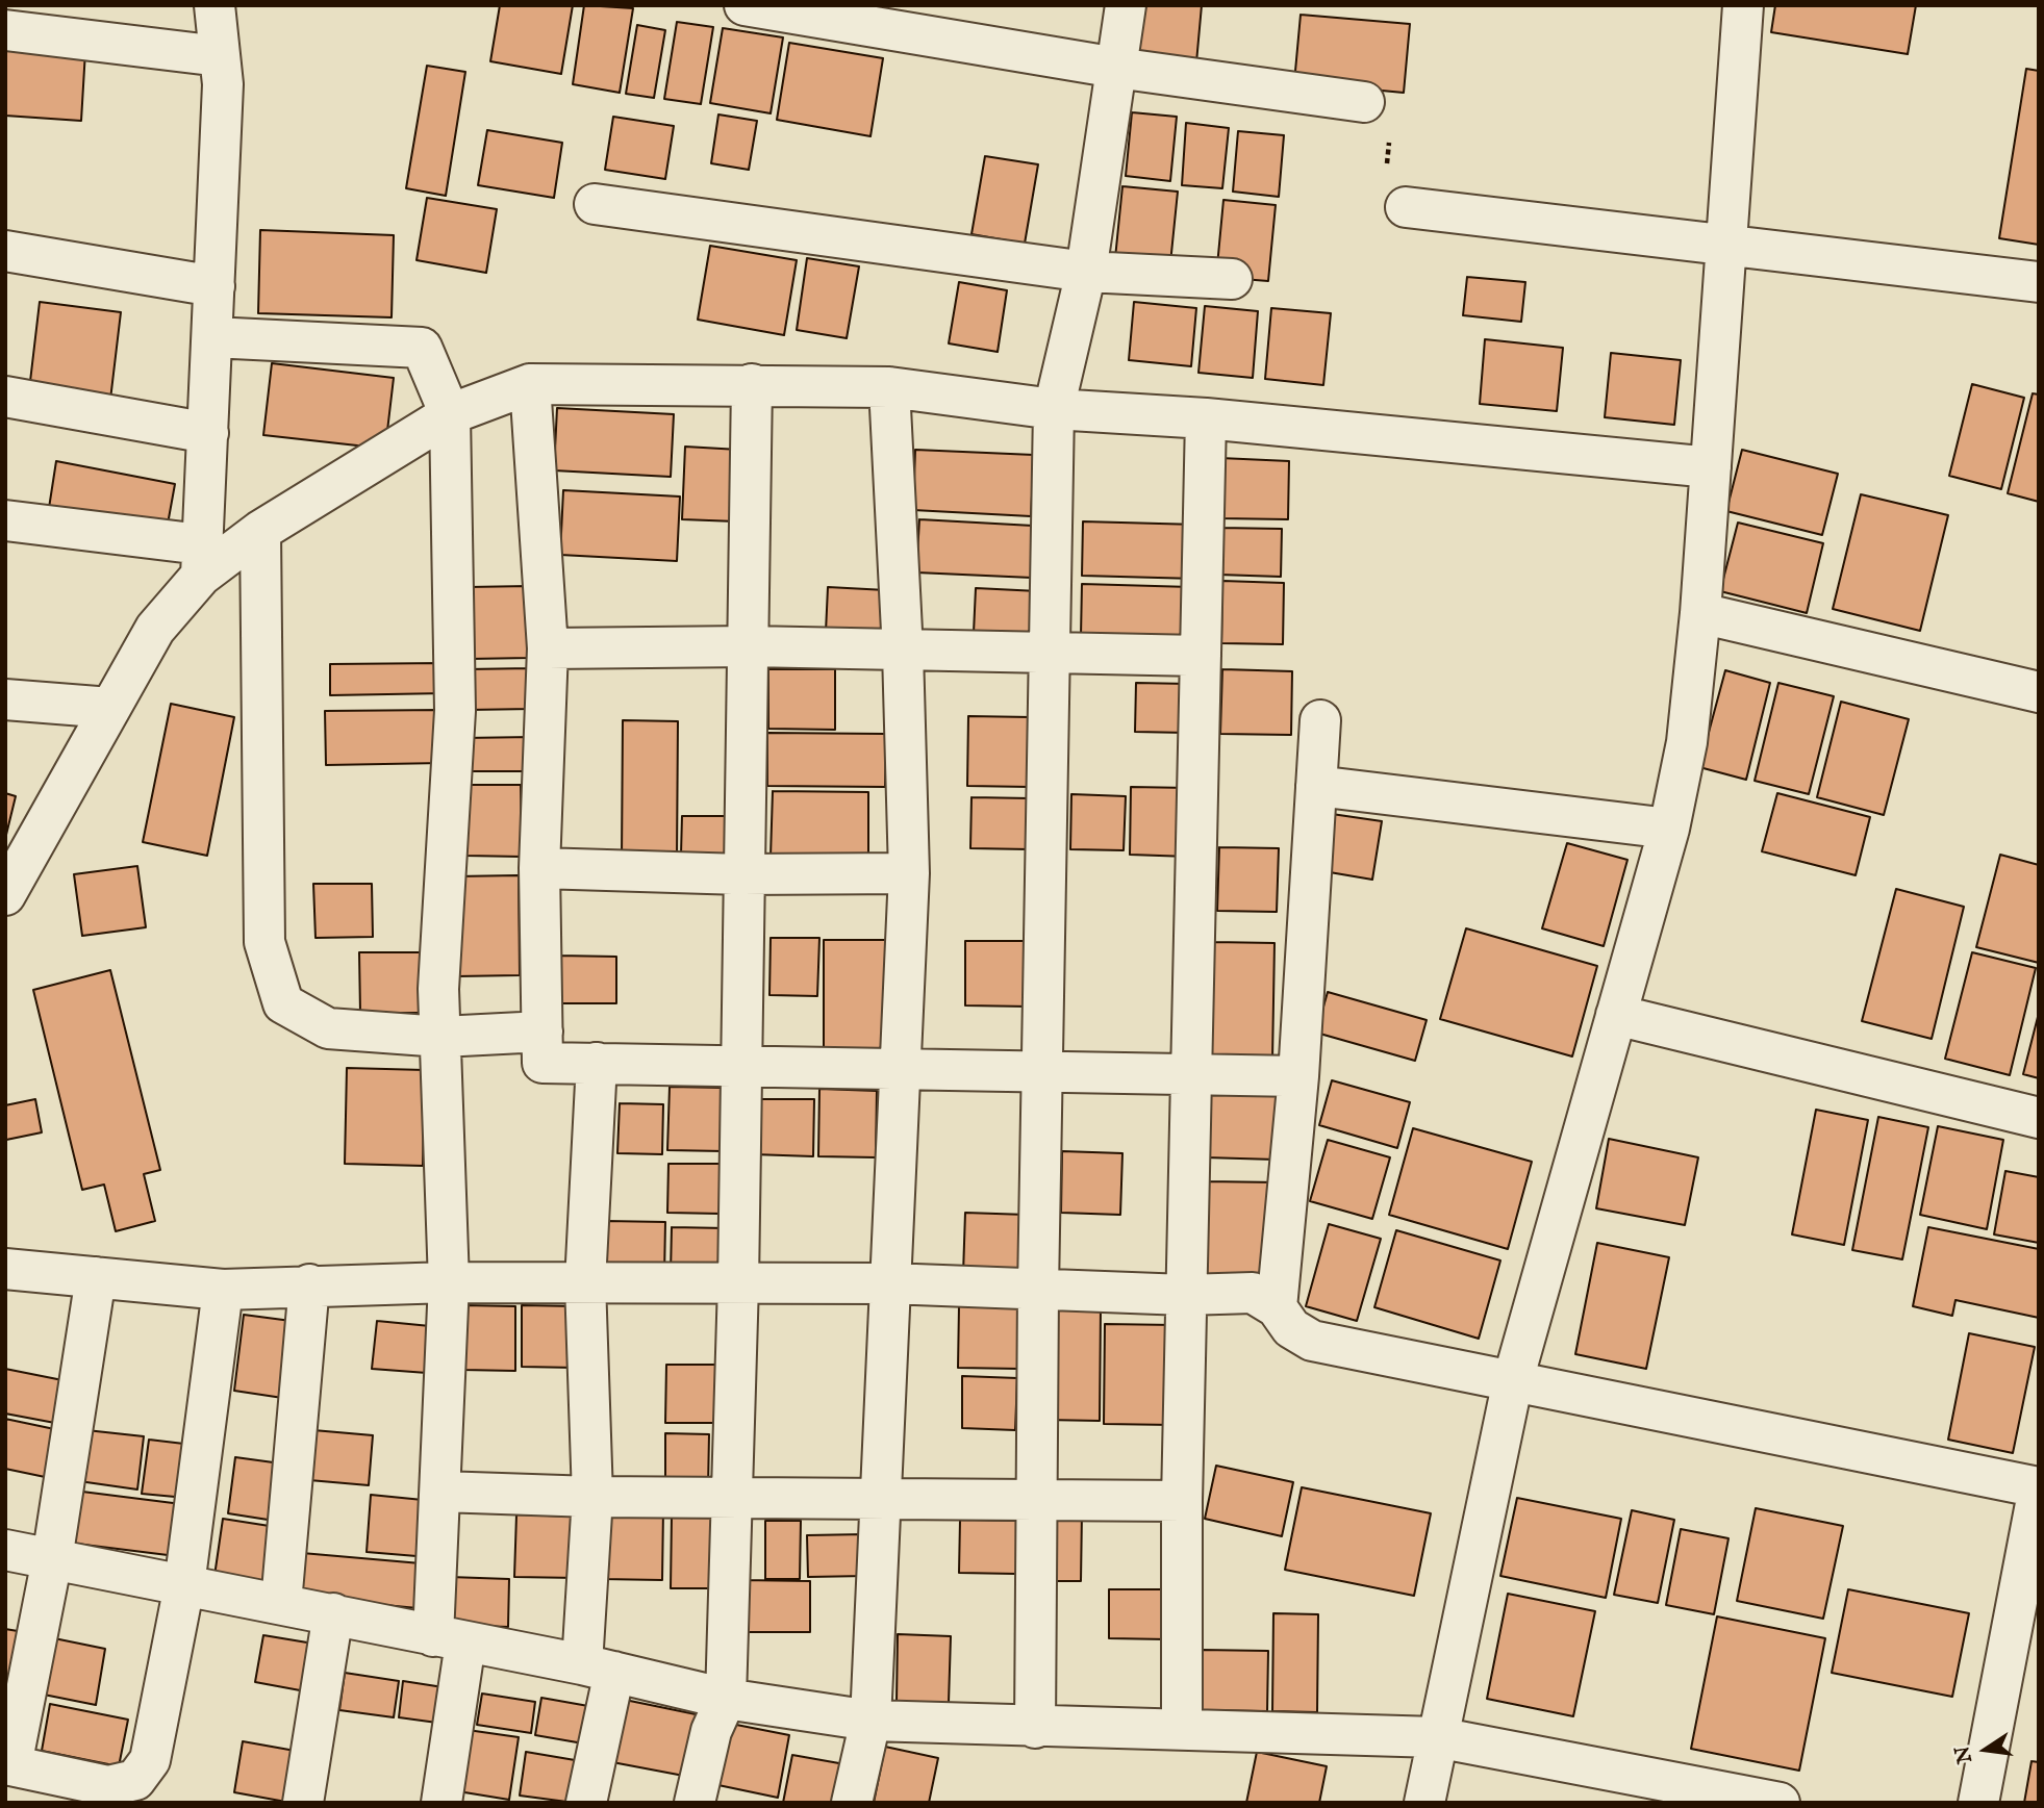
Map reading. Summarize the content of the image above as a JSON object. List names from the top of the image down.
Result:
{
  "north": "left"
}
